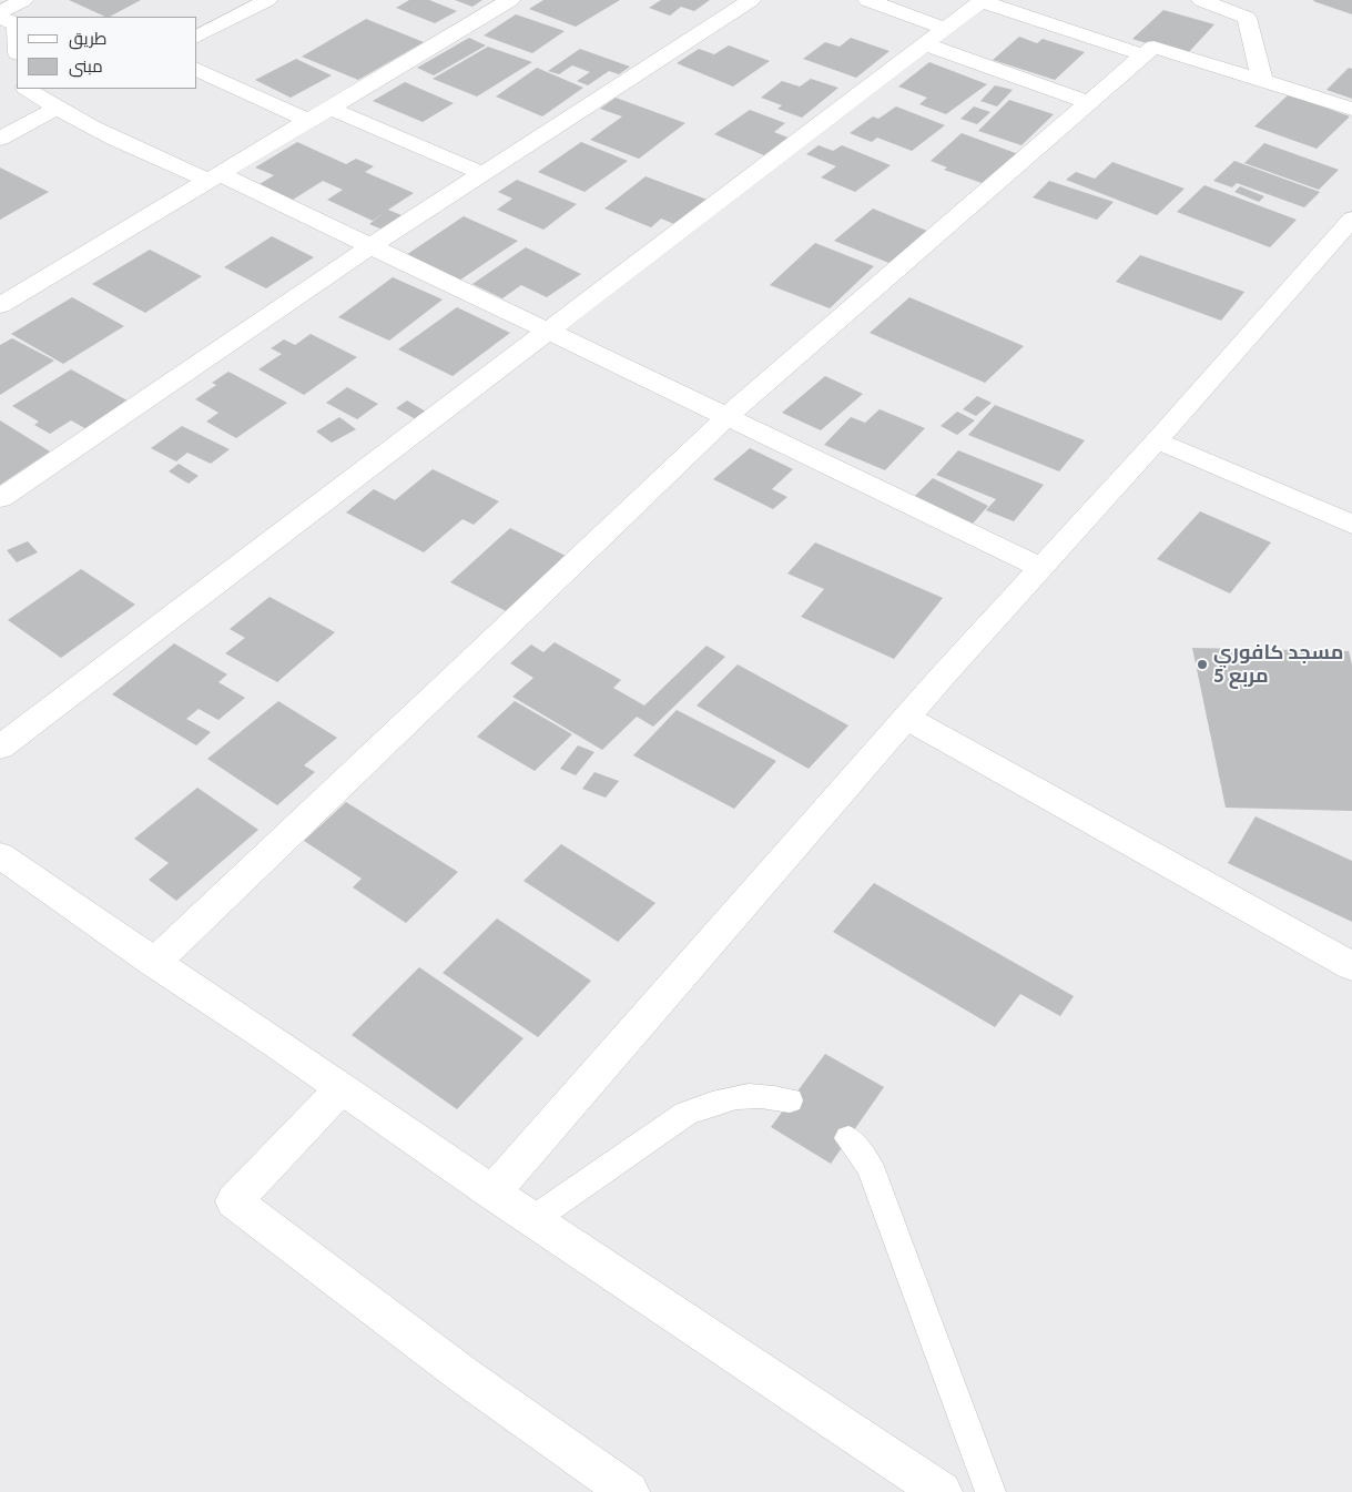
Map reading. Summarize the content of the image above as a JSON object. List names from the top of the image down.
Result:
{
  "places": ["مسجد كافوري مربع 5"],
  "legend": ["طريق", "مبنى"]
}
